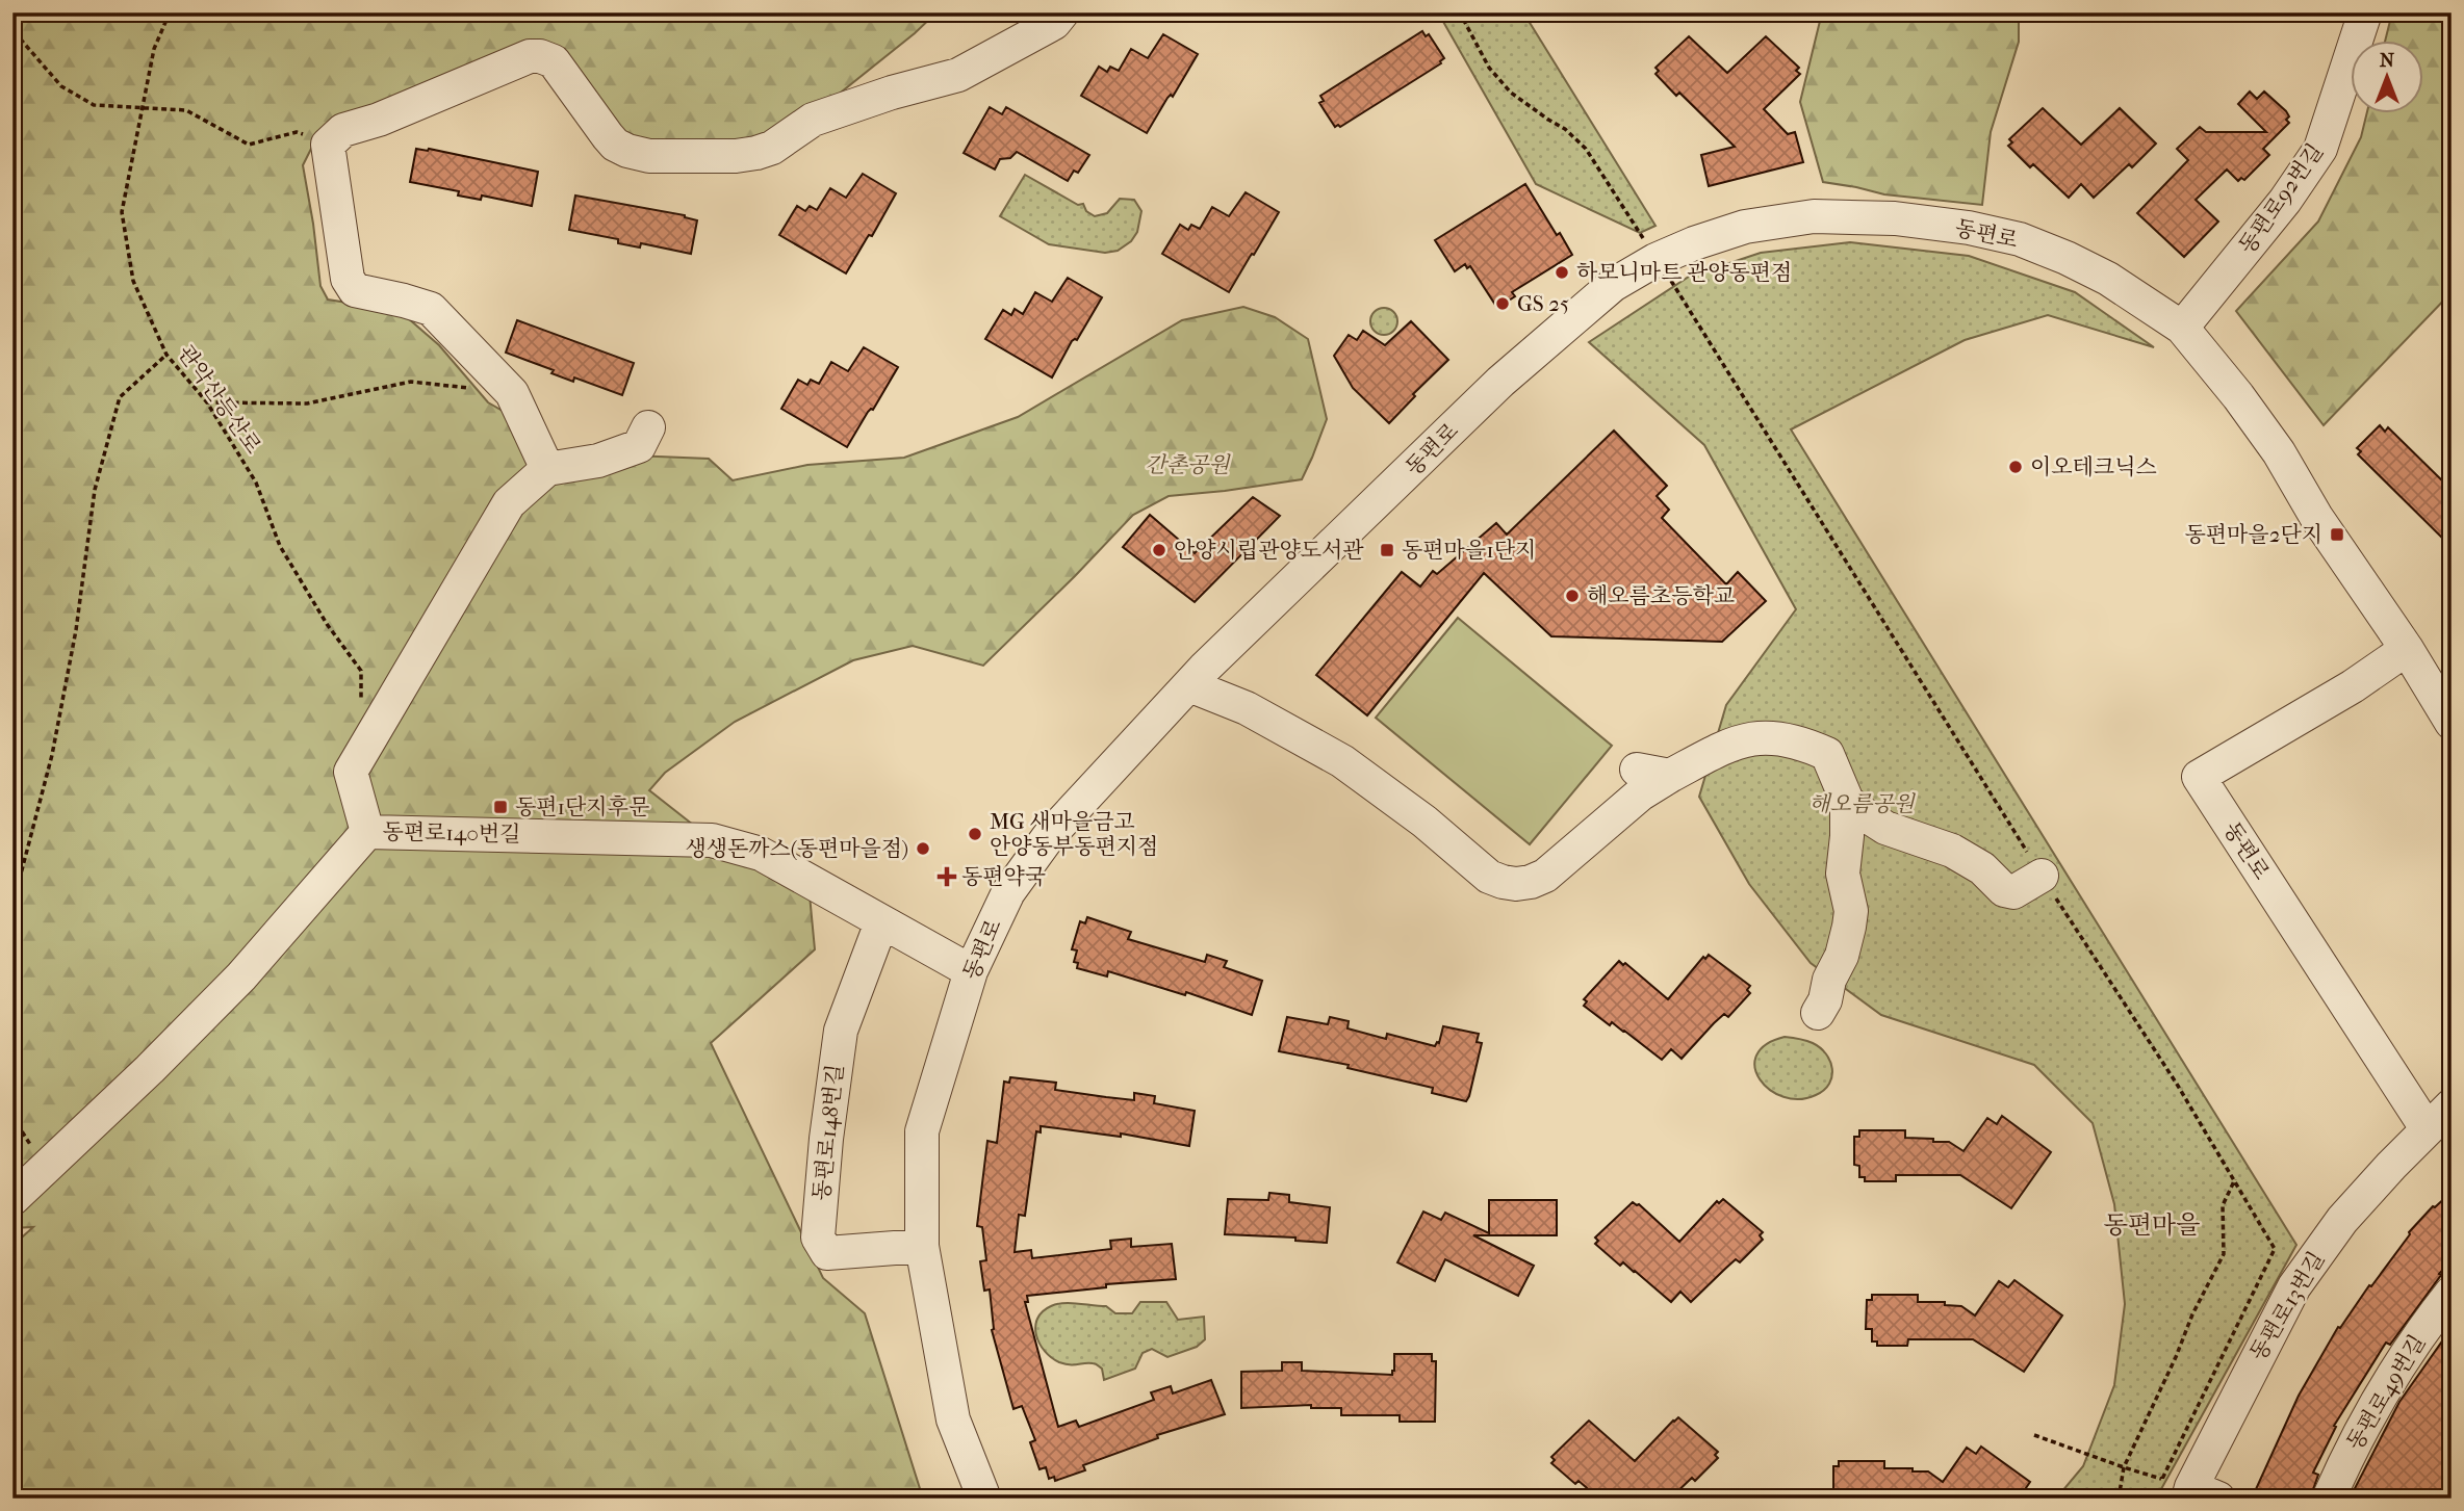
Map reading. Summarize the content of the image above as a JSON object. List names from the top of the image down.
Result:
{
  "streets": {
    "street": [
      "동편로92번길",
      "동편로",
      "동편로140번길",
      "동편로148번길",
      "동편로13번길",
      "동편로49번길"
    ],
    "path": ["관악산등산로"]
  },
  "crossings": [
    ["동편로92번길", "동편로"],
    ["동편로", "동편로140번길"],
    ["동편로", "동편로148번길"],
    ["동편로", "동편로13번길"],
    ["동편로140번길", "동편로148번길"]
  ],
  "districts": ["동편마을"],
  "parks": ["간촌공원", "해오름공원"],
  "places": {
    "other": [
      "하모니마트 관양동편점",
      "GS 25",
      "이오테크닉스",
      "안양시립관양도서관",
      "해오름초등학교",
      "MG 새마을금고 안양동부동편지점",
      "생생돈까스(동편마을점)"
    ],
    "transit": ["동편마을2단지", "동편마을1단지", "동편1단지후문"],
    "health": ["동편약국"]
  },
  "north": "top"
}
